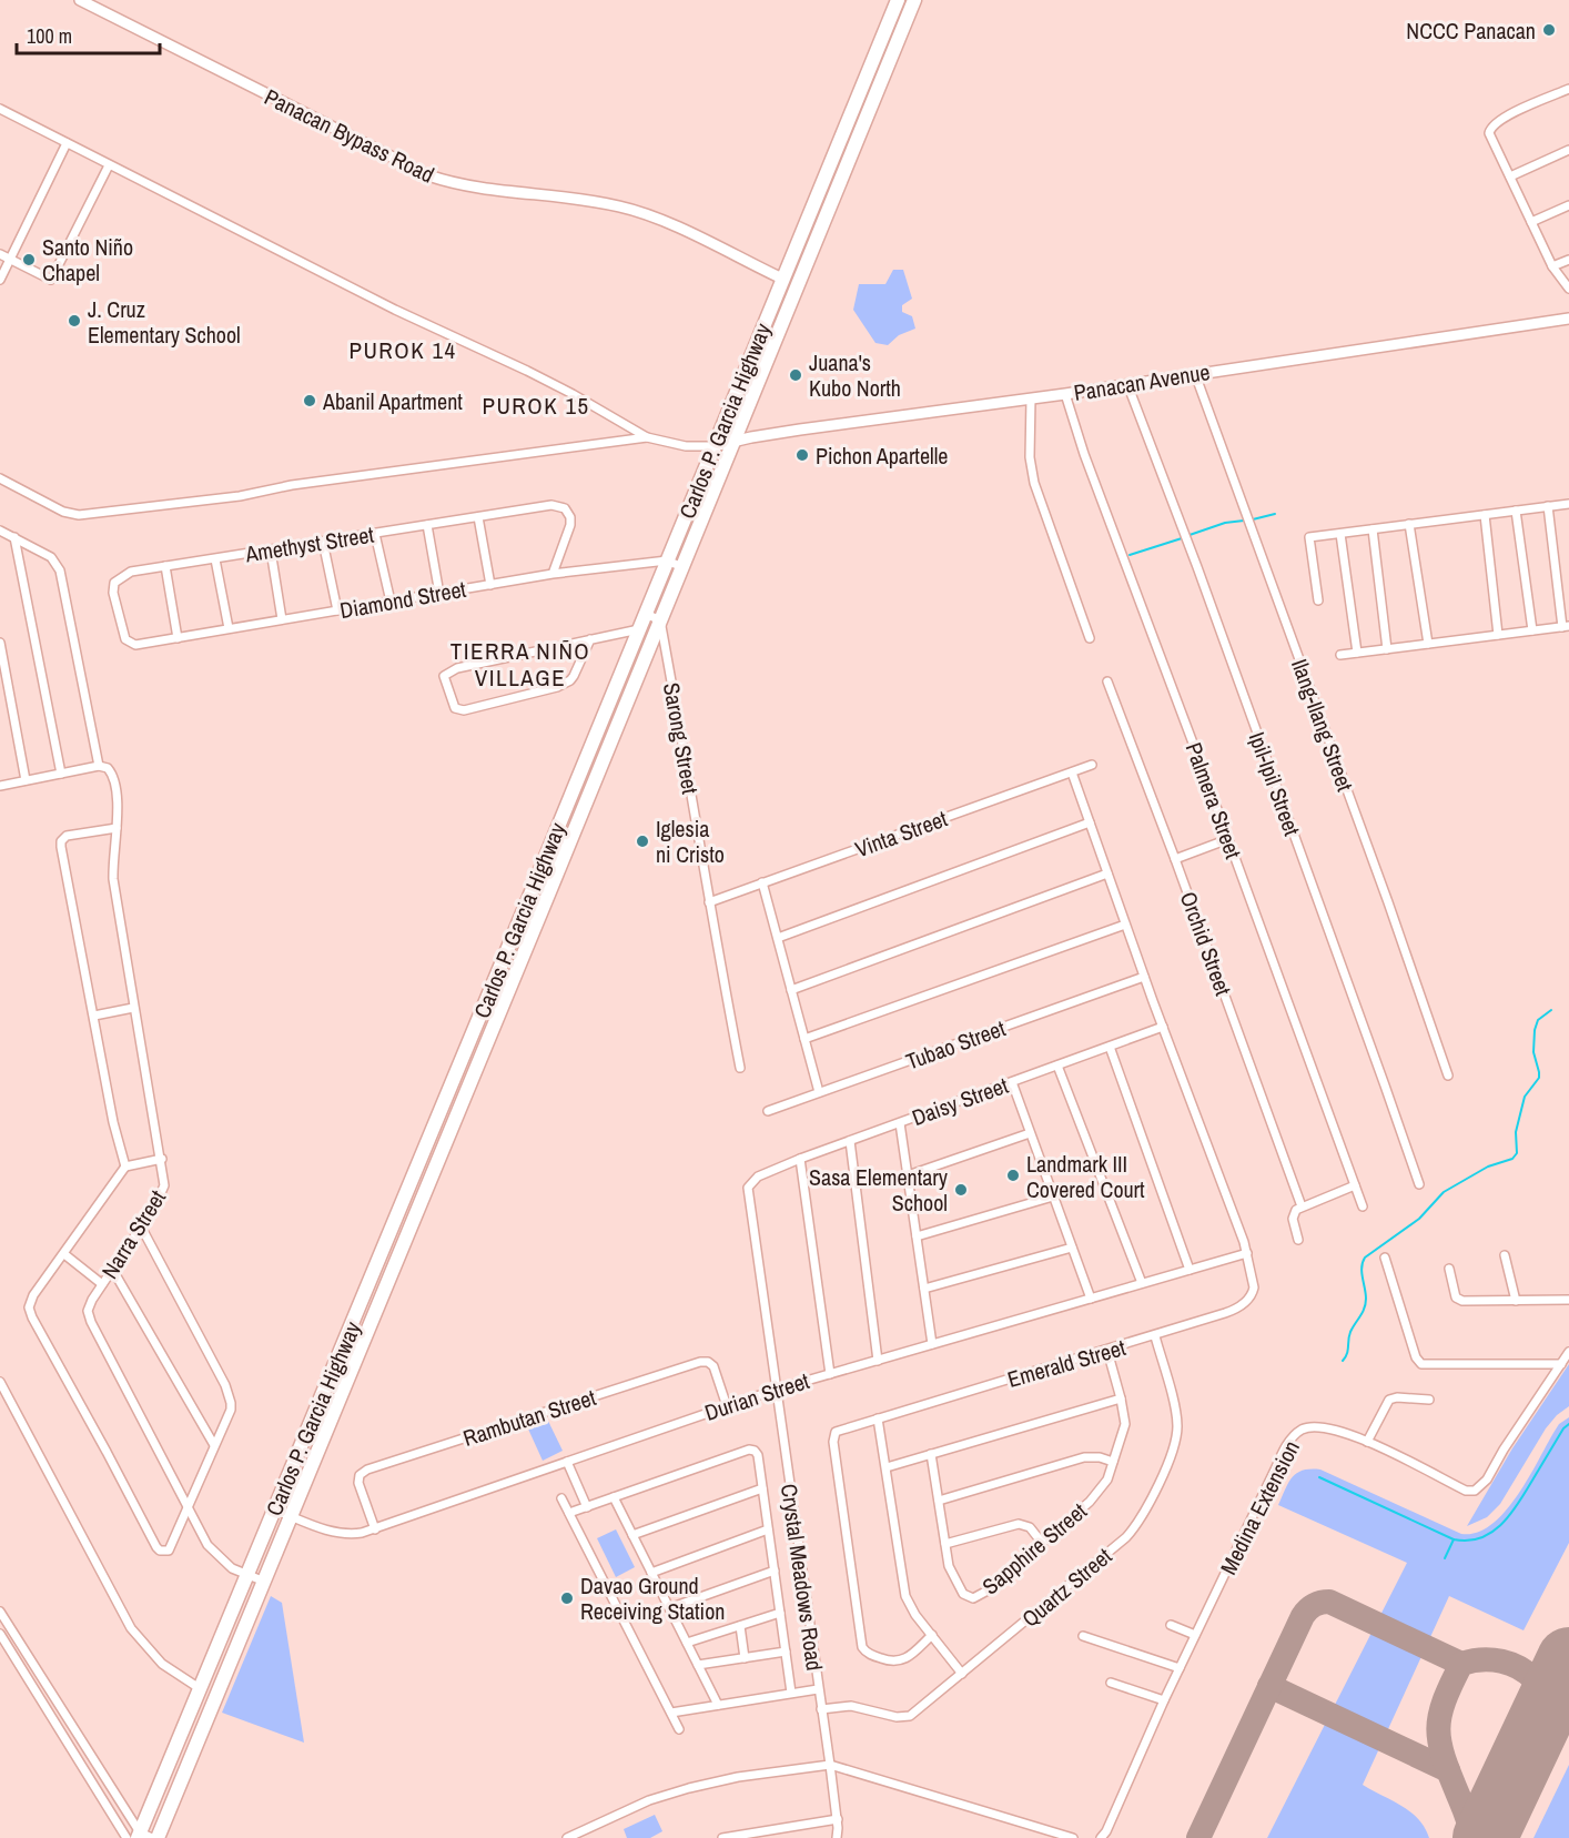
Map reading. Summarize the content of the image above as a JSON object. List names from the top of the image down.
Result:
{
  "streets": {
    "highway": ["Carlos P. Garcia Highway"],
    "street": [
      "Panacan Bypass Road",
      "Panacan Avenue",
      "Amethyst Street",
      "Diamond Street",
      "Ilang-Ilang Street",
      "Sarong Street",
      "Ipil-Ipil Street",
      "Palmera Street",
      "Vinta Street",
      "Orchid Street",
      "Tubao Street",
      "Daisy Street",
      "Narra Street",
      "Emerald Street",
      "Durian Street",
      "Rambutan Street",
      "Medina Extension",
      "Sapphire Street",
      "Crystal Meadows Road",
      "Quartz Street"
    ]
  },
  "crossings": [
    ["Panacan Bypass Road", "Carlos P. Garcia Highway"],
    ["Panacan Avenue", "Carlos P. Garcia Highway"],
    ["Panacan Avenue", "Ilang-Ilang Street"],
    ["Panacan Avenue", "Ipil-Ipil Street"],
    ["Panacan Avenue", "Palmera Street"],
    ["Carlos P. Garcia Highway", "Diamond Street"],
    ["Carlos P. Garcia Highway", "Sarong Street"],
    ["Carlos P. Garcia Highway", "Narra Street"],
    ["Carlos P. Garcia Highway", "Durian Street"],
    ["Amethyst Street", "Diamond Street"],
    ["Sarong Street", "Vinta Street"],
    ["Vinta Street", "Emerald Street"],
    ["Tubao Street", "Emerald Street"],
    ["Daisy Street", "Emerald Street"],
    ["Daisy Street", "Crystal Meadows Road"],
    ["Emerald Street", "Durian Street"],
    ["Emerald Street", "Sapphire Street"],
    ["Emerald Street", "Quartz Street"],
    ["Durian Street", "Rambutan Street"],
    ["Durian Street", "Crystal Meadows Road"],
    ["Crystal Meadows Road", "Quartz Street"]
  ],
  "districts": ["PUROK 14", "PUROK 15", "TIERRA NIÑO VILLAGE"],
  "places": [
    "NCCC Panacan",
    "Santo Niño Chapel",
    "J. Cruz Elementary School",
    "Juana's Kubo North",
    "Abanil Apartment",
    "Pichon Apartelle",
    "Iglesia ni Cristo",
    "Landmark III Covered Court",
    "Sasa Elementary School",
    "Davao Ground Receiving Station"
  ],
  "scale_bar": "100 m"
}
